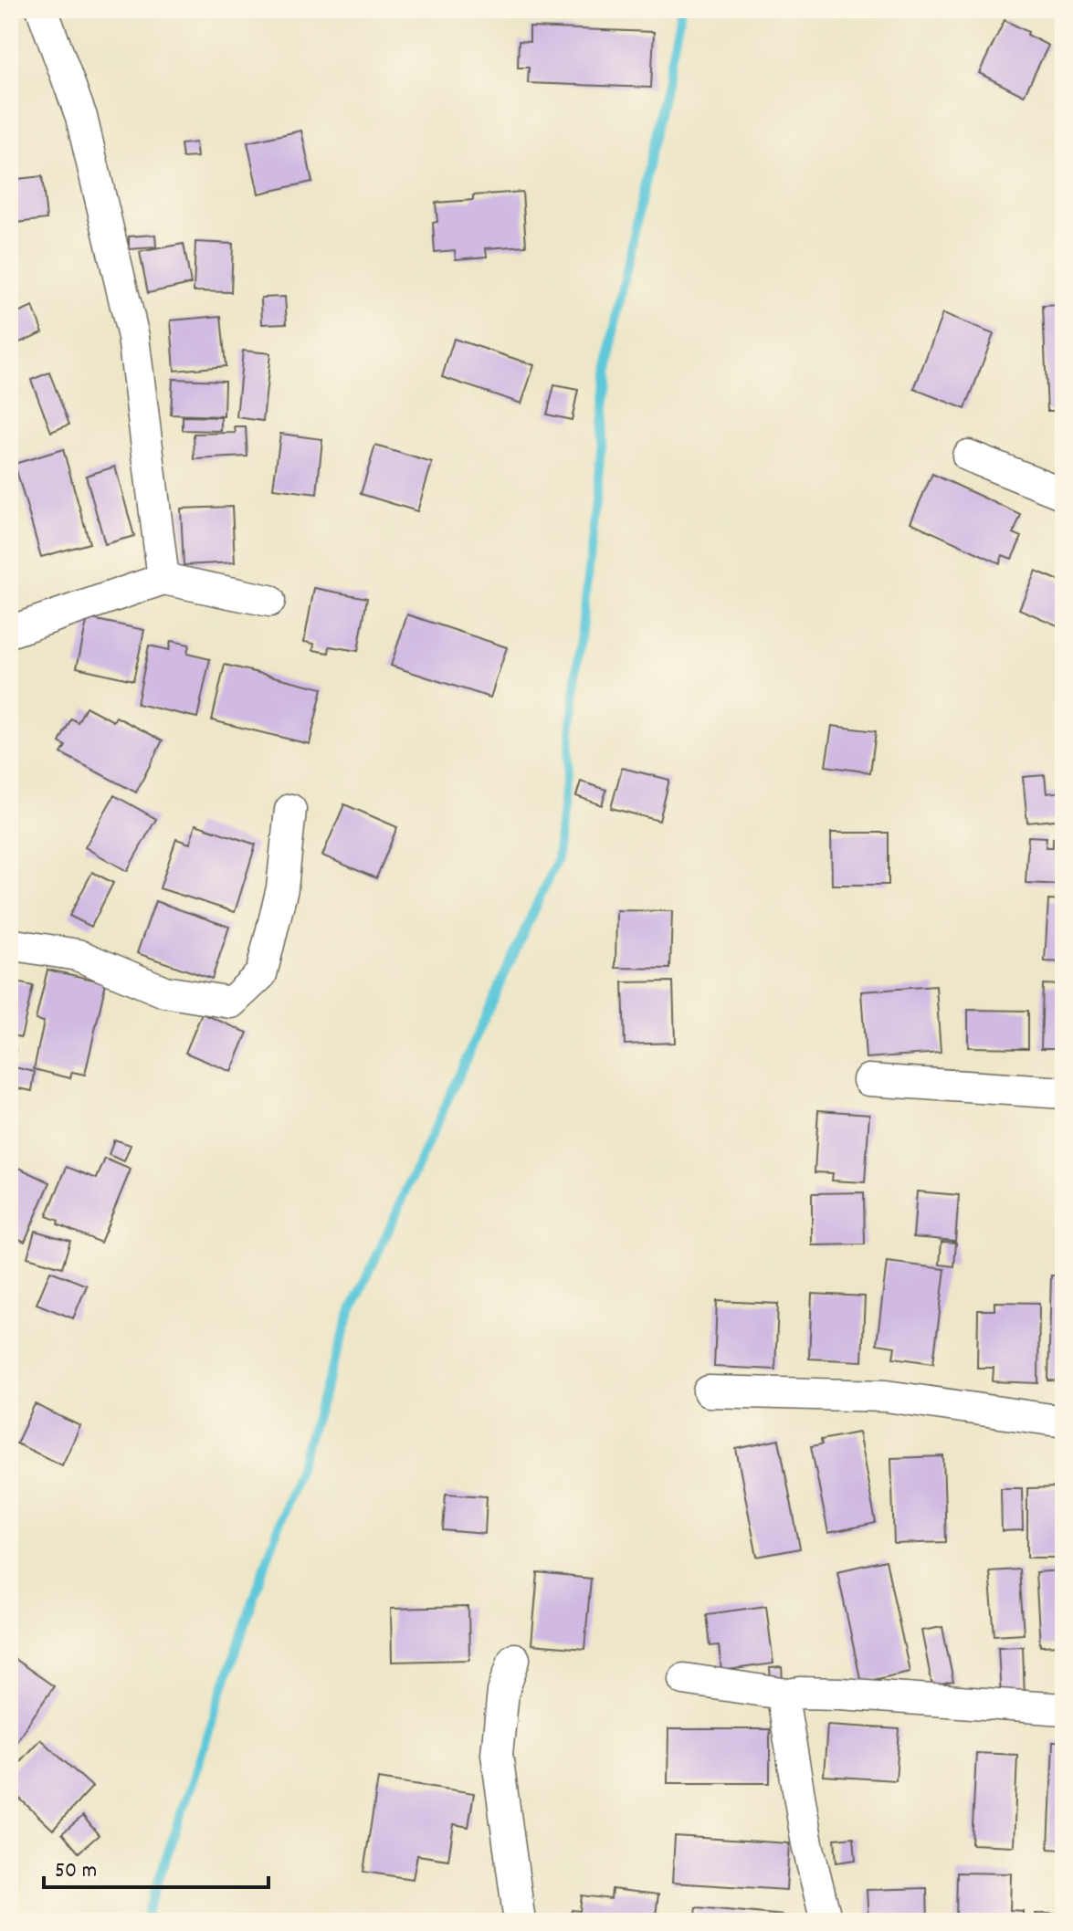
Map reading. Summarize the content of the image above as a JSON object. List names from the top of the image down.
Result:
{
  "scale_bar": "50 m"
}
